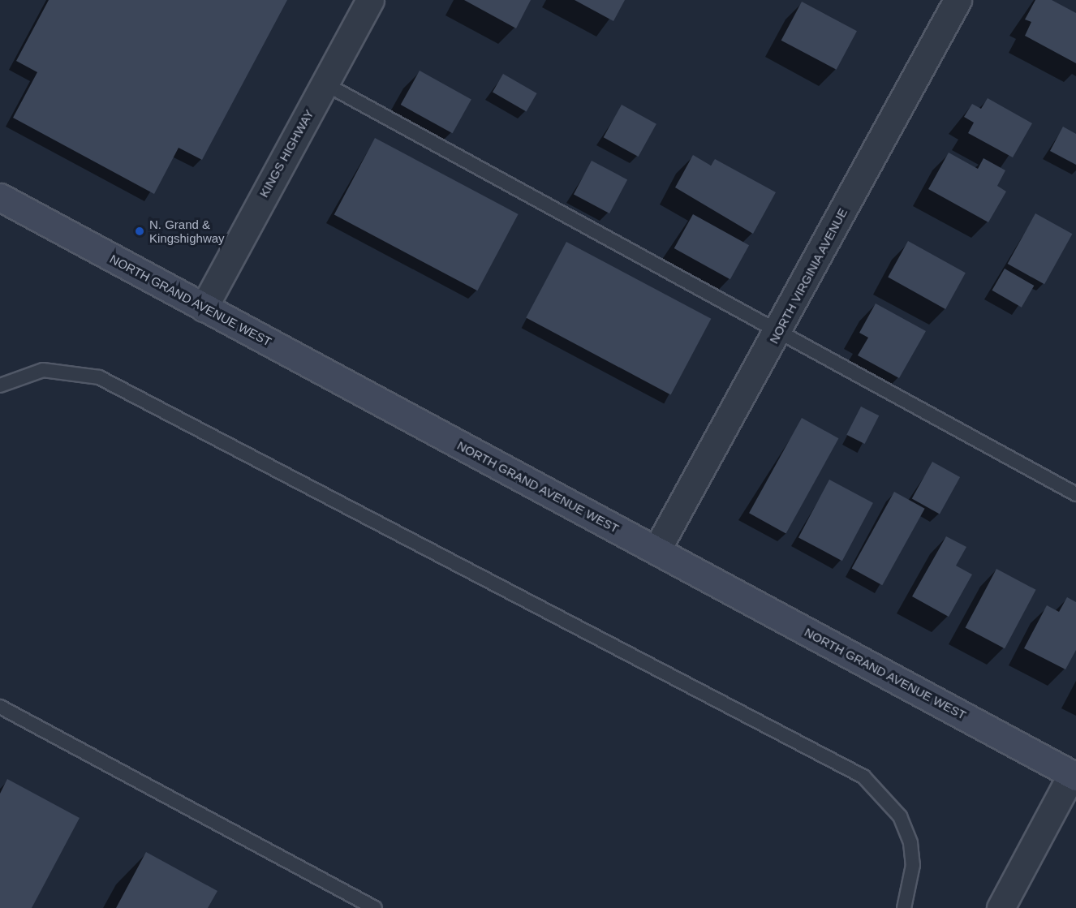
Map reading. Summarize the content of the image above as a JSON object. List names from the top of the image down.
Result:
{
  "streets": {
    "main road": ["NORTH GRAND AVENUE WEST"],
    "street": ["KINGS HIGHWAY", "NORTH VIRGINIA AVENUE"]
  },
  "crossings": [
    ["KINGS HIGHWAY", "NORTH GRAND AVENUE WEST"],
    ["NORTH VIRGINIA AVENUE", "NORTH GRAND AVENUE WEST"]
  ],
  "places": ["N. Grand & Kingshighway"]
}
